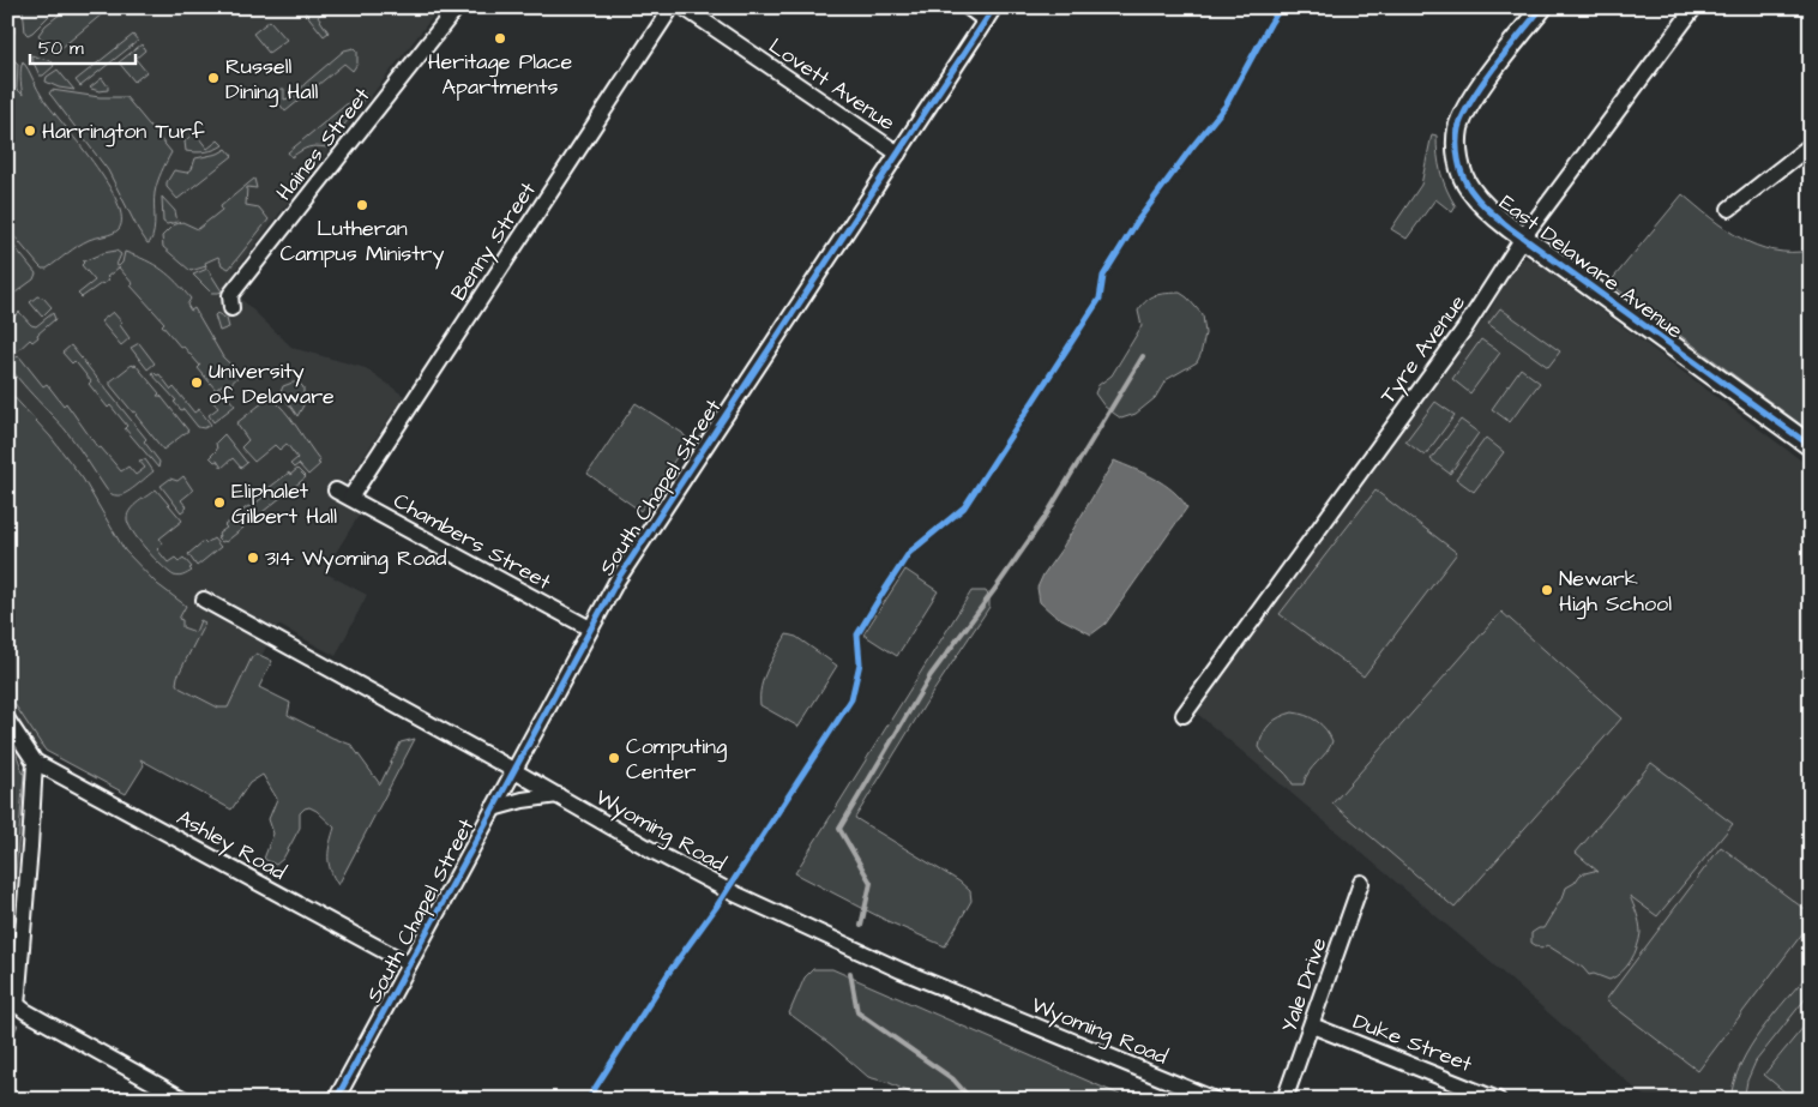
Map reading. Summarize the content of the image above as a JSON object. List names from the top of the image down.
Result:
{
  "streets": {
    "main road": ["East Delaware Avenue"],
    "street": [
      "Lovett Avenue",
      "Haines Street",
      "Benny Street",
      "Tyre Avenue",
      "South Chapel Street",
      "Chambers Street",
      "Wyoming Road",
      "Ashley Road",
      "Yale Drive",
      "Duke Street"
    ]
  },
  "crossings": [
    ["Lovett Avenue", "South Chapel Street"],
    ["Benny Street", "Chambers Street"],
    ["East Delaware Avenue", "Tyre Avenue"],
    ["South Chapel Street", "Chambers Street"],
    ["South Chapel Street", "Wyoming Road"],
    ["South Chapel Street", "Ashley Road"],
    ["Yale Drive", "Duke Street"]
  ],
  "places": [
    "Heritage Place Apartments",
    "Russell Dining Hall",
    "Harrington Turf",
    "Lutheran Campus Ministry",
    "University of Delaware",
    "Eliphalet Gilbert Hall",
    "314 Wyoming Road",
    "Newark High School",
    "Computing Center"
  ],
  "scale_bar": "50 m"
}
